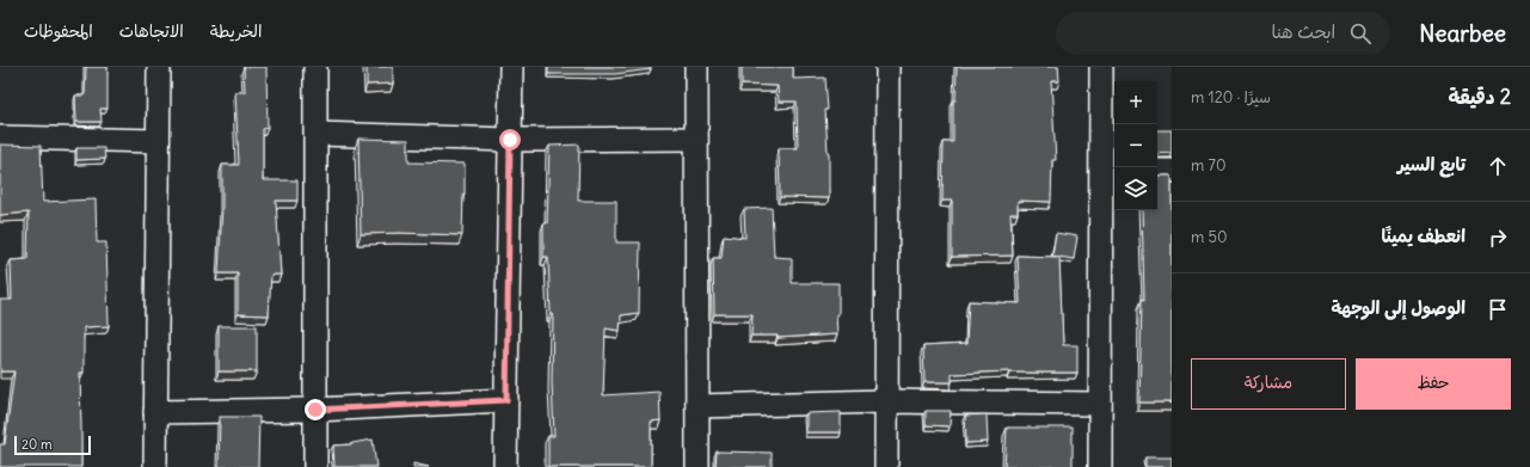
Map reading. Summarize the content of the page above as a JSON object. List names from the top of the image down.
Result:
{
  "scale_bar": "20 m",
  "page": {
    "header": "Nearbee",
    "search": "ابحث هنا",
    "nav": ["الخريطة", "الاتجاهات", "المحفوظات"],
    "heading": ["2 دقيقة", "سيرًا · 120 m"],
    "map_buttons": ["+", "−"],
    "list": [
      ["تابع السير", "70 m"],
      ["انعطف يمينًا", "50 m"],
      "الوصول إلى الوجهة"
    ],
    "buttons": ["حفظ", "مشاركة"],
    "scale": "20 m"
  }
}
